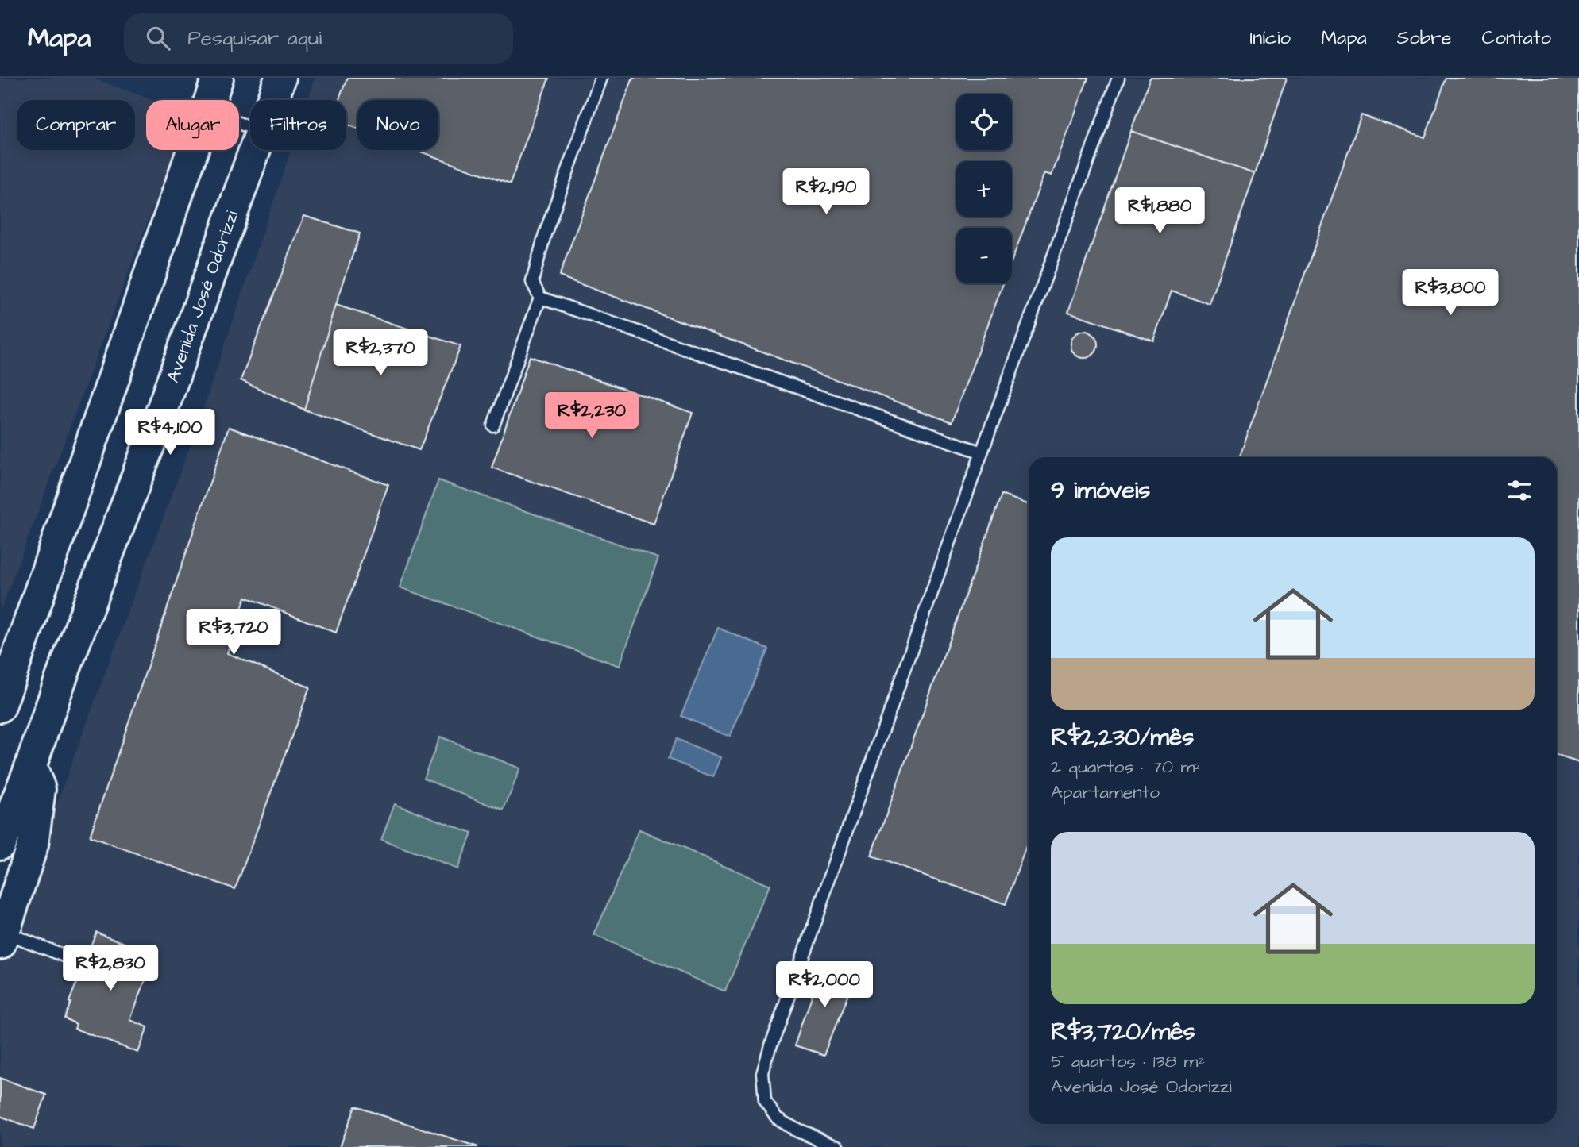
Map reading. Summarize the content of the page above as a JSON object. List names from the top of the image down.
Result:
{
  "streets": {
    "main road": ["Avenida José Odorizzi"]
  },
  "page": {
    "header": "Mapa",
    "search": "Pesquisar aqui",
    "nav": [
      "Início",
      "Mapa",
      "Sobre",
      "Contato"
    ],
    "map_buttons": ["+", "−"],
    "chip": [
      "Comprar",
      "Alugar",
      "Filtros",
      "Novo"
    ],
    "price": [
      "R$2,190",
      "R$1,880",
      "R$3,800",
      "R$2,370",
      "R$2,230",
      "R$4,100",
      "R$3,720",
      "R$2,830",
      "R$2,000"
    ],
    "heading": "9 imóveis",
    "list": [
      {
        "name": "R$2,230/mês",
        "note": "2 quartos · 70 m² · Apartamento"
      },
      {
        "name": "R$3,720/mês",
        "note": "5 quartos · 138 m² · Avenida José Odorizzi"
      }
    ]
  }
}
